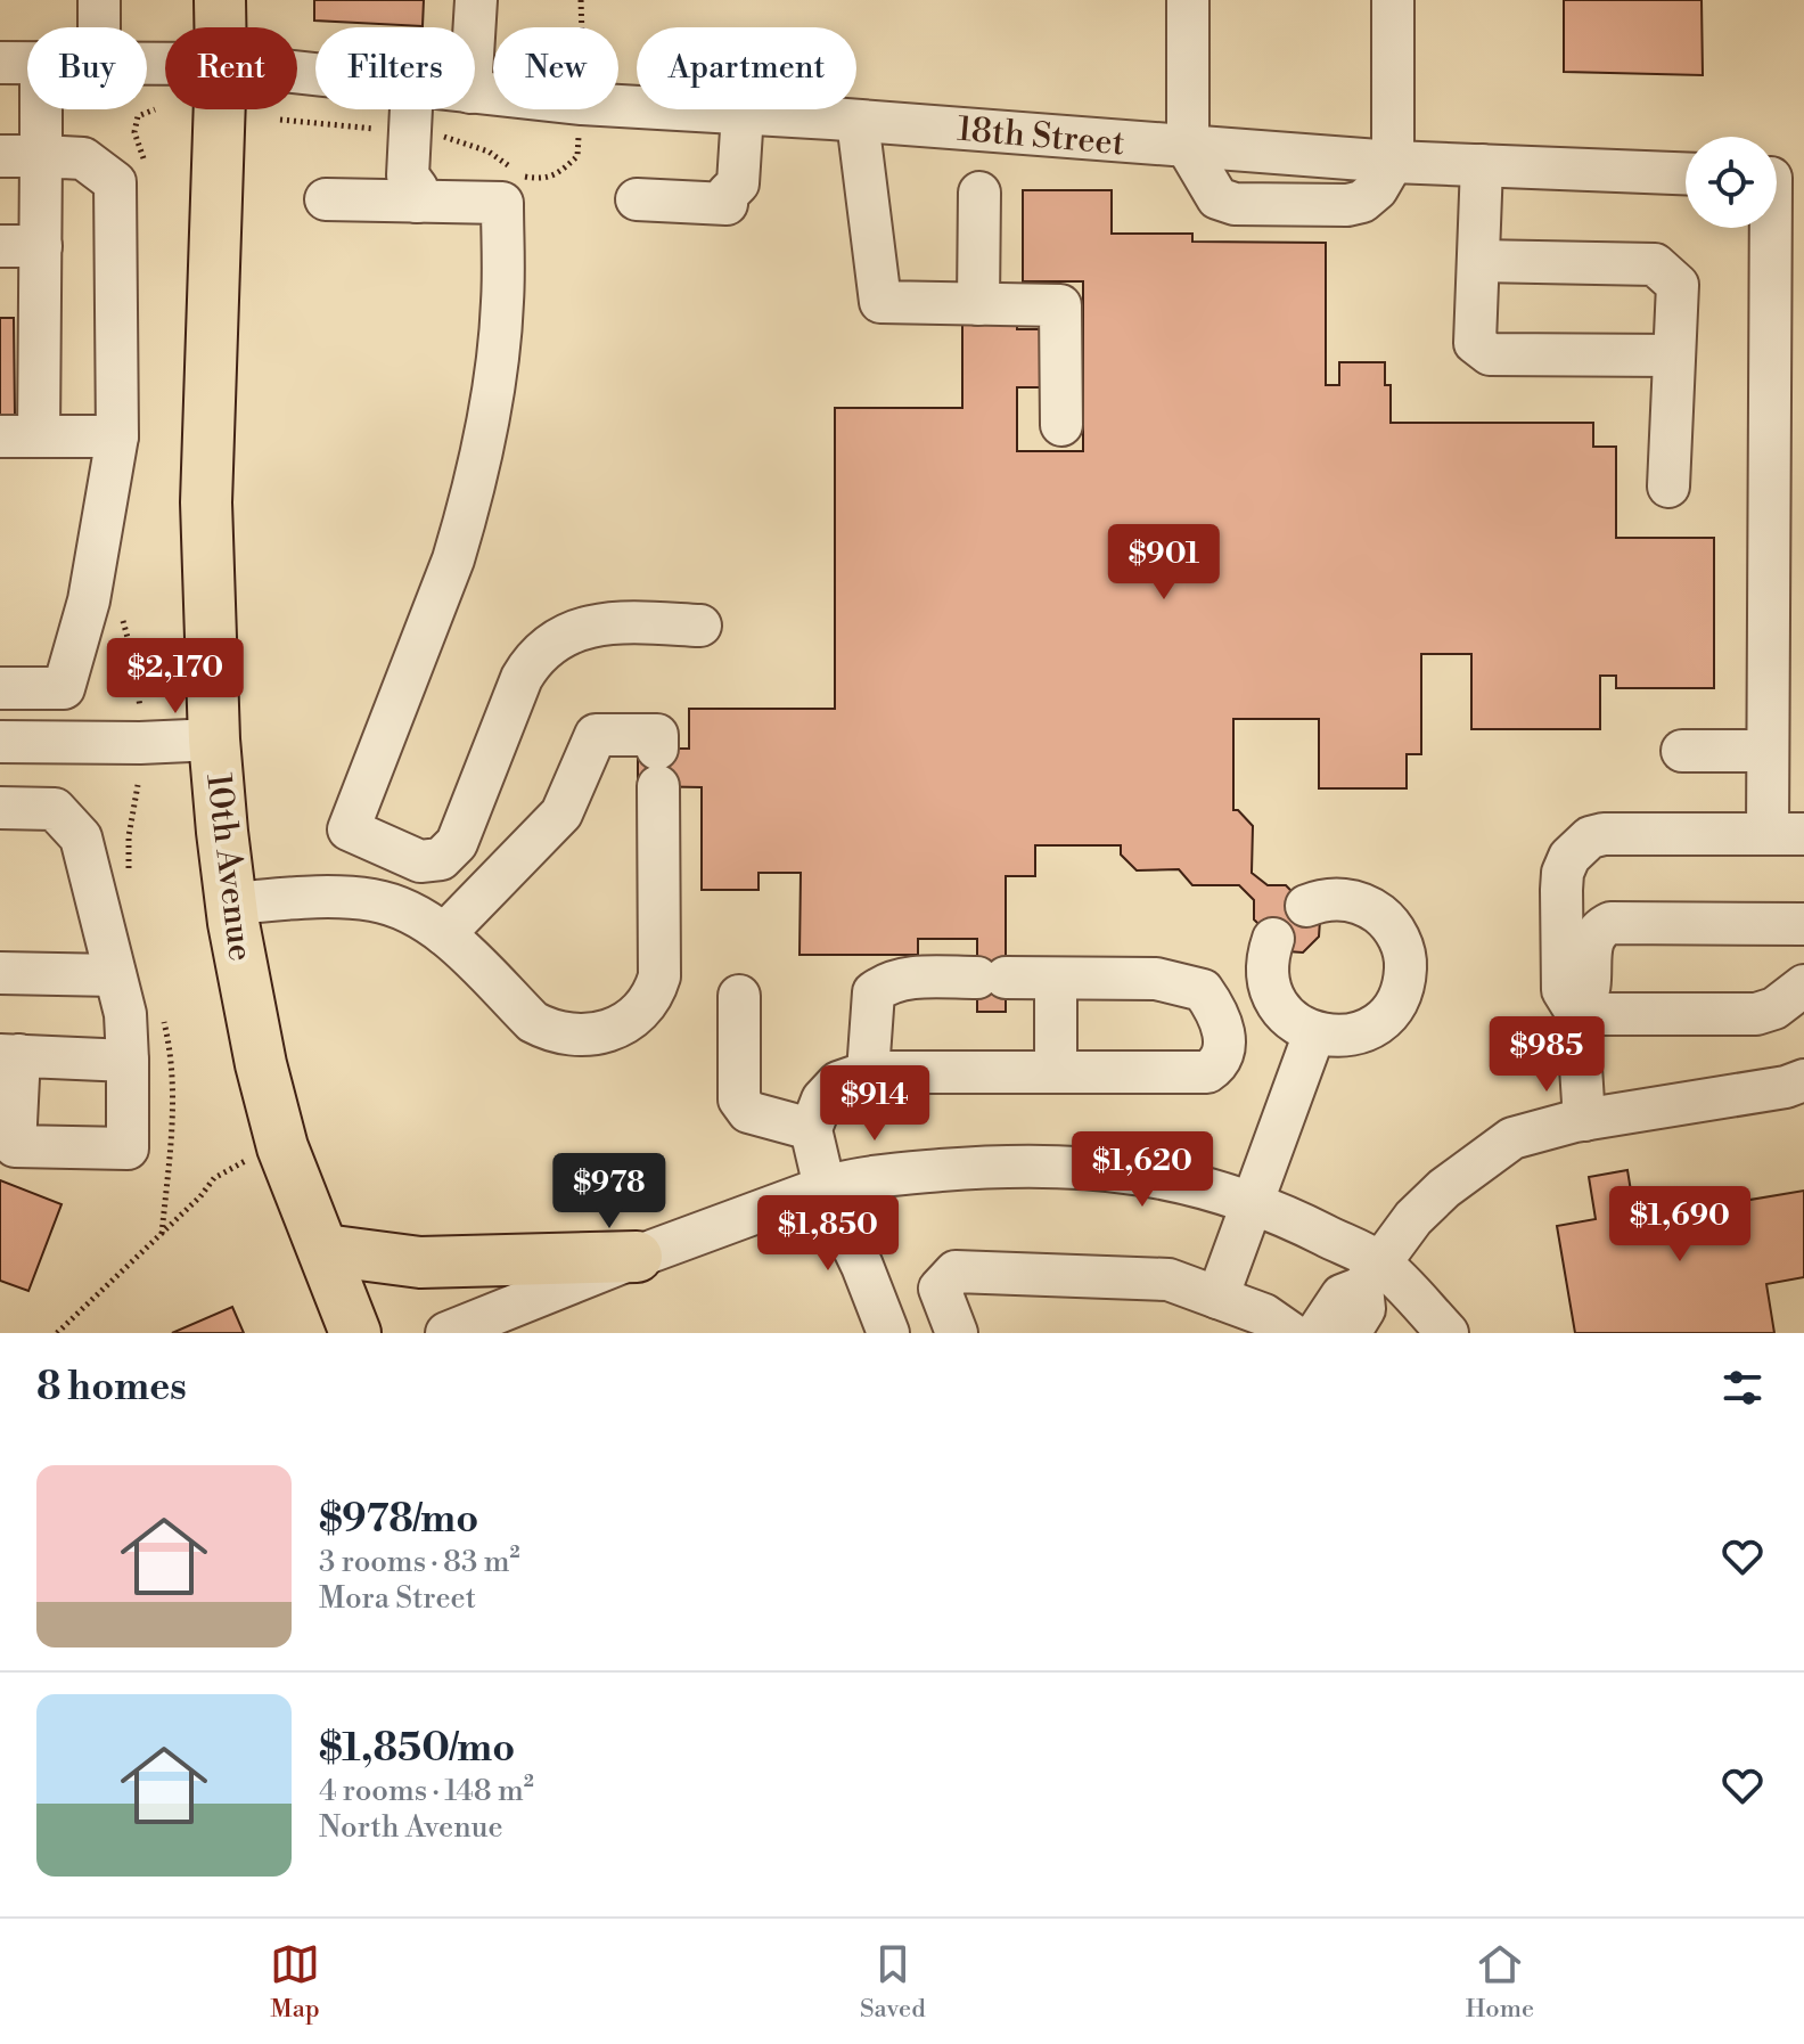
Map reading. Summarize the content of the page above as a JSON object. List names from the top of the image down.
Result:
{
  "streets": {
    "main road": ["10th Avenue"],
    "street": ["18th Street"]
  },
  "page": {
    "chip": [
      "Buy",
      "Rent",
      "Filters",
      "New",
      "Apartment"
    ],
    "price": [
      "$901",
      "$2,170",
      "$985",
      "$914",
      "$1,620",
      "$978",
      "$1,690",
      "$1,850"
    ],
    "heading": "8 homes",
    "list": [
      {
        "name": "$978/mo",
        "note": "3 rooms · 83 m² · Mora Street"
      },
      {
        "name": "$1,850/mo",
        "note": "4 rooms · 148 m² · North Avenue"
      }
    ],
    "tabs": ["Map", "Saved", "Home"]
  }
}
